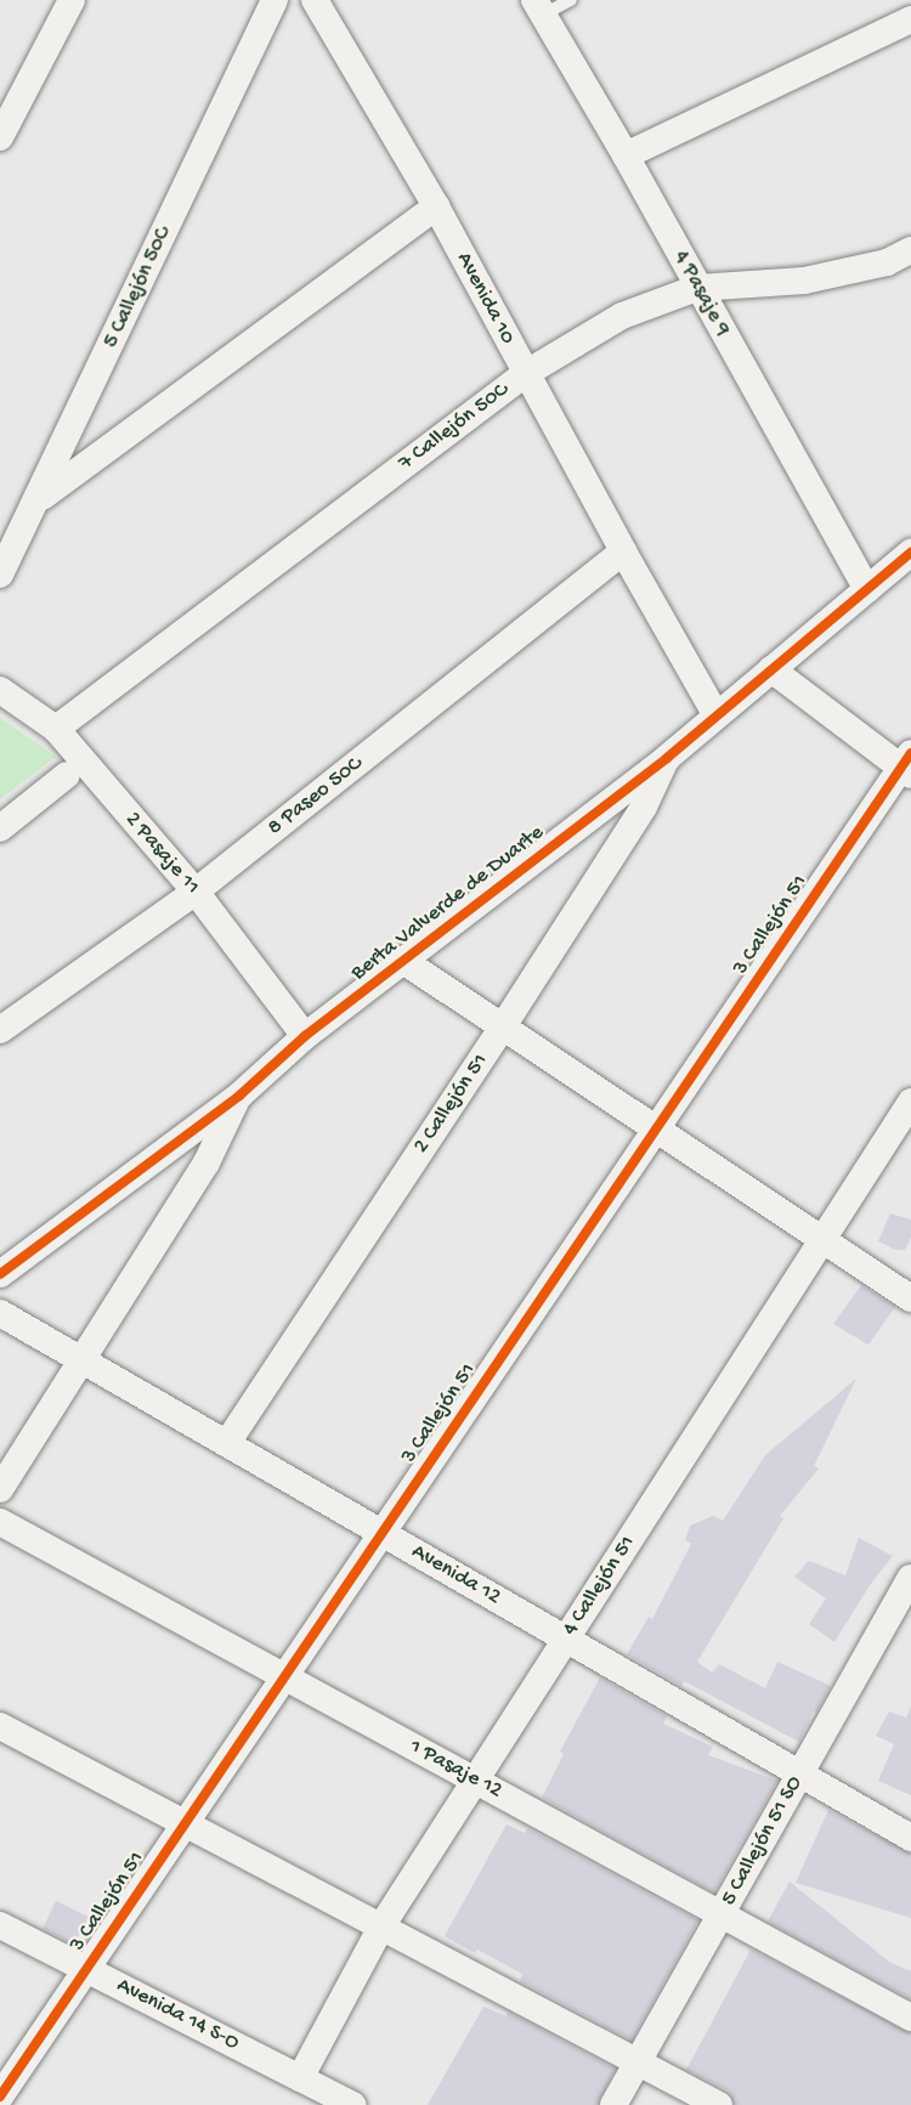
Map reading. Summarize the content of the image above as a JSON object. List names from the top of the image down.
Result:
{
  "streets": {
    "street": [
      "5 Callejón 50C",
      "4 Pasaje 9",
      "Avenida 10",
      "7 Callejón 50C",
      "8 Paseo 50C",
      "2 Pasaje 11",
      "Berta Valverde de Duarte",
      "3 Callejón 51",
      "2 Callejón 51",
      "Avenida 12",
      "4 Callejón 51",
      "1 Pasaje 12",
      "5 Callejón 51 SO",
      "Avenida 14 S-O"
    ]
  },
  "crossings": [
    ["4 Pasaje 9", "7 Callejón 50C"],
    ["4 Pasaje 9", "Berta Valverde de Duarte"],
    ["Avenida 10", "7 Callejón 50C"],
    ["Avenida 10", "8 Paseo 50C"],
    ["Avenida 10", "Berta Valverde de Duarte"],
    ["7 Callejón 50C", "2 Pasaje 11"],
    ["8 Paseo 50C", "2 Pasaje 11"],
    ["2 Pasaje 11", "Berta Valverde de Duarte"],
    ["Berta Valverde de Duarte", "2 Callejón 51"],
    ["3 Callejón 51", "Avenida 12"],
    ["3 Callejón 51", "1 Pasaje 12"],
    ["3 Callejón 51", "Avenida 14 S-O"],
    ["2 Callejón 51", "Avenida 12"],
    ["Avenida 12", "4 Callejón 51"],
    ["Avenida 12", "5 Callejón 51 SO"],
    ["4 Callejón 51", "1 Pasaje 12"],
    ["4 Callejón 51", "Avenida 14 S-O"],
    ["1 Pasaje 12", "5 Callejón 51 SO"]
  ]
}
